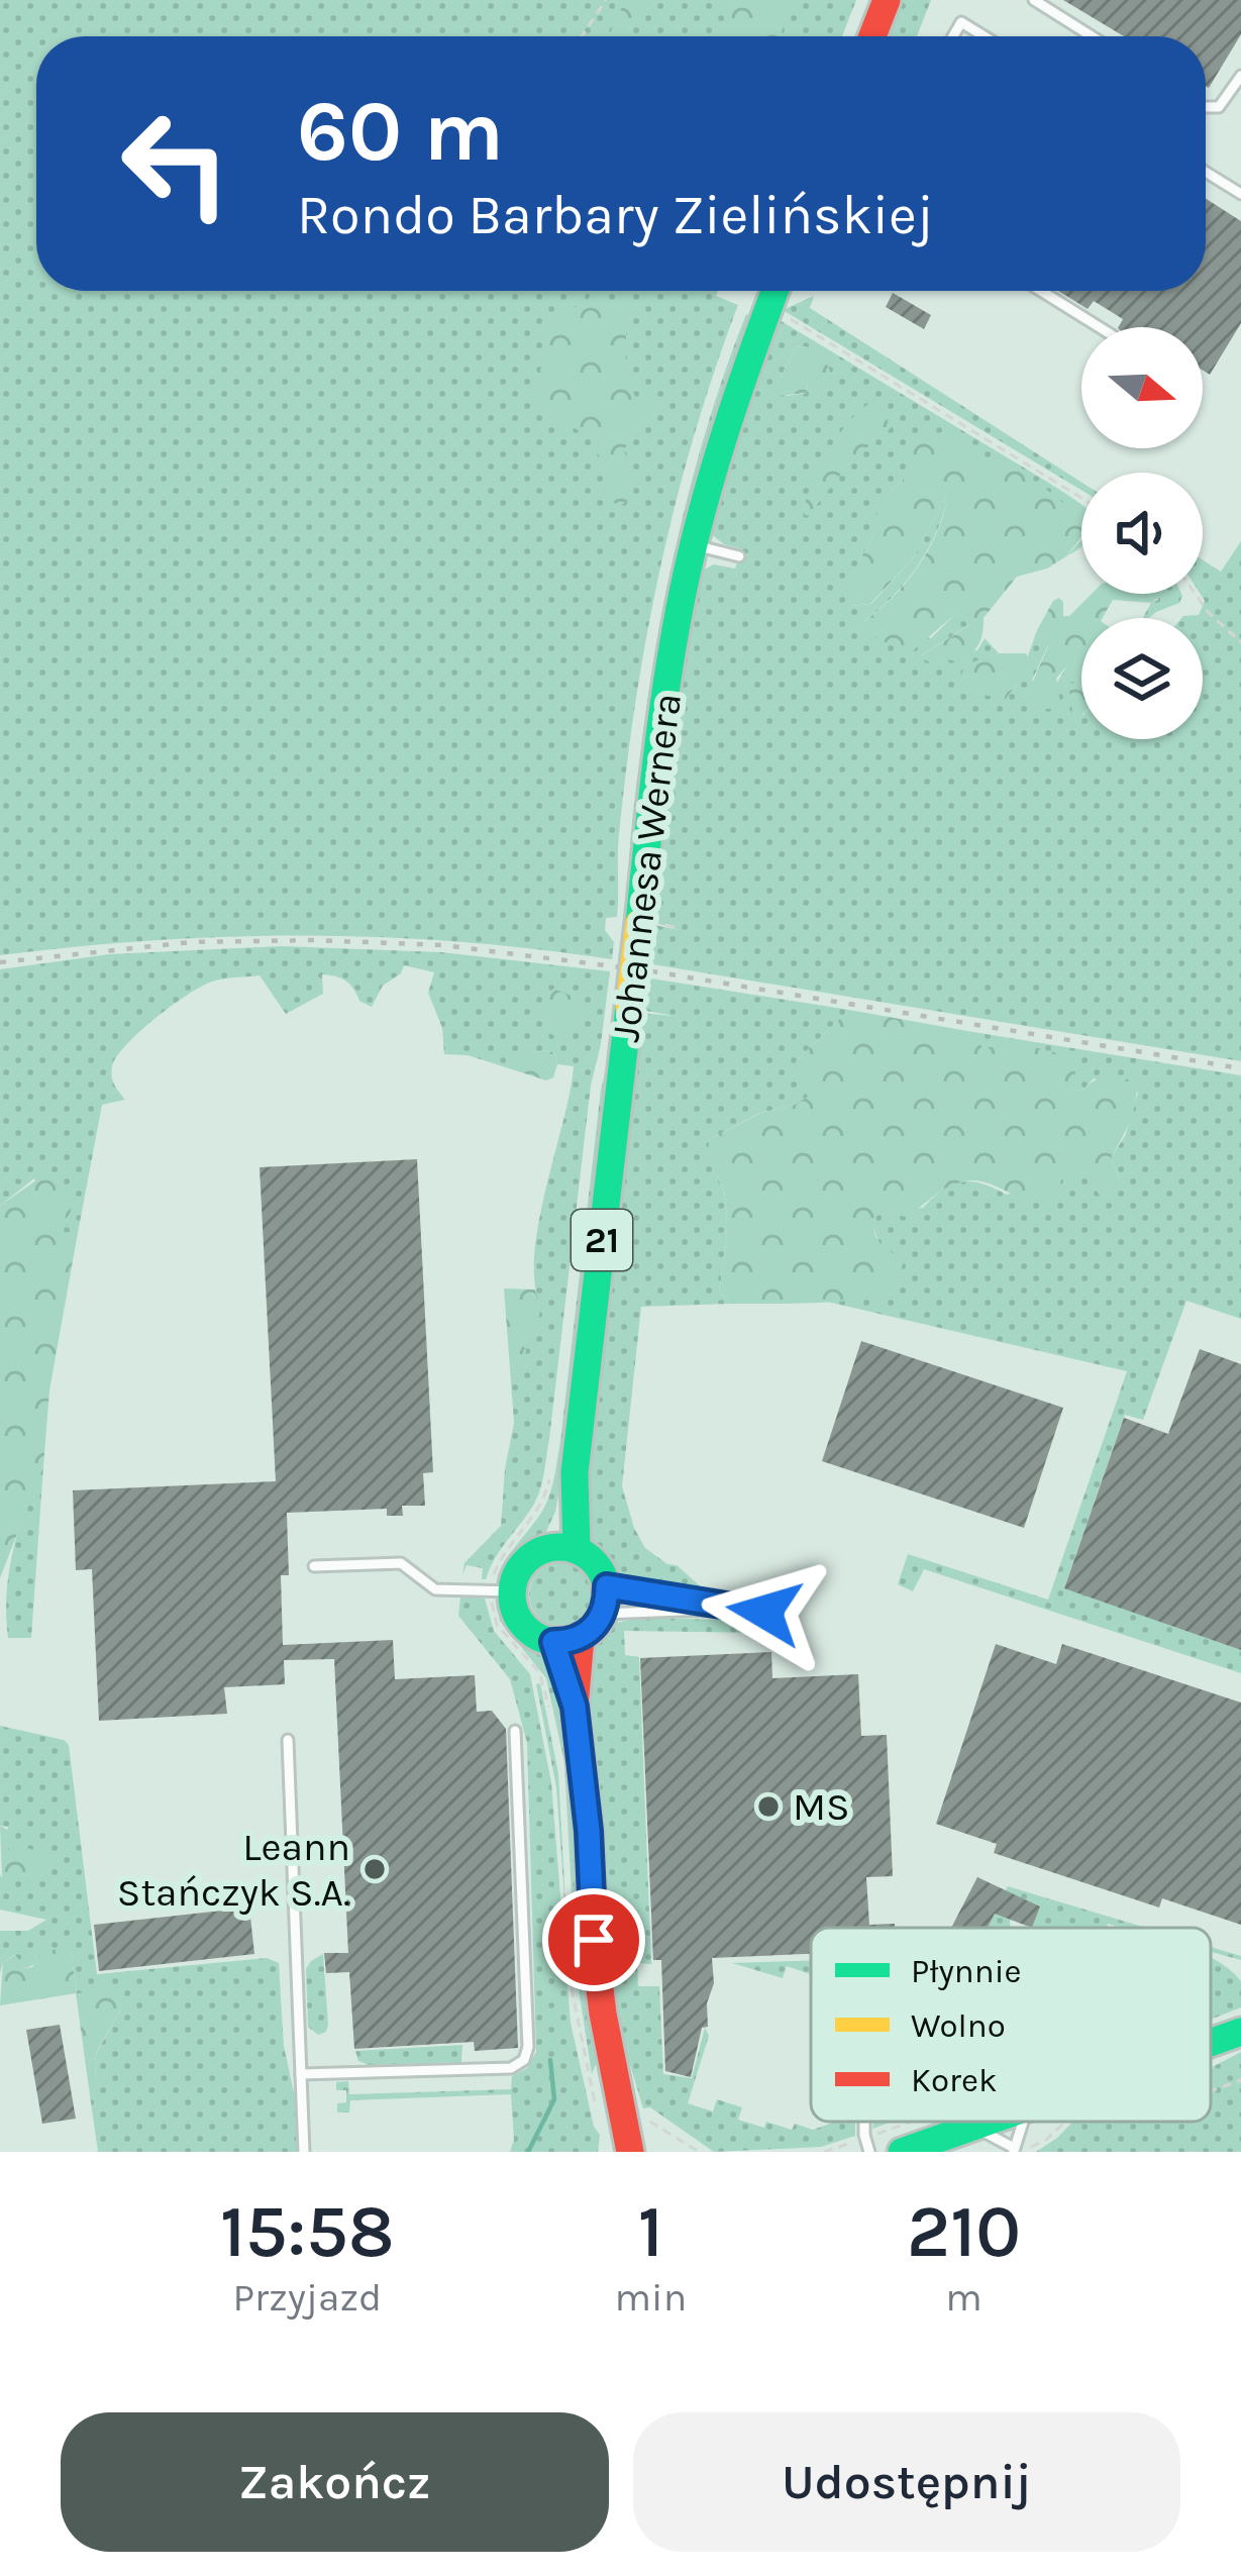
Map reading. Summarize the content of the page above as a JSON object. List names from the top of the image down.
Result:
{
  "streets": {
    "main road": ["Johannesa Wernera", "21"]
  },
  "crossings": [
    ["Johannesa Wernera", "21"]
  ],
  "places": ["MS", "Leann Stańczyk S.A."],
  "legend": ["Płynnie", "Wolno", "Korek"],
  "north": "right",
  "page": {
    "turn": ["60 m", "Rondo Barbary Zielińskiej"],
    "eta": [
      "15:58",
      "Przyjazd",
      "1",
      "min",
      "210",
      "m"
    ],
    "buttons": ["Zakończ", "Udostępnij"]
  }
}
